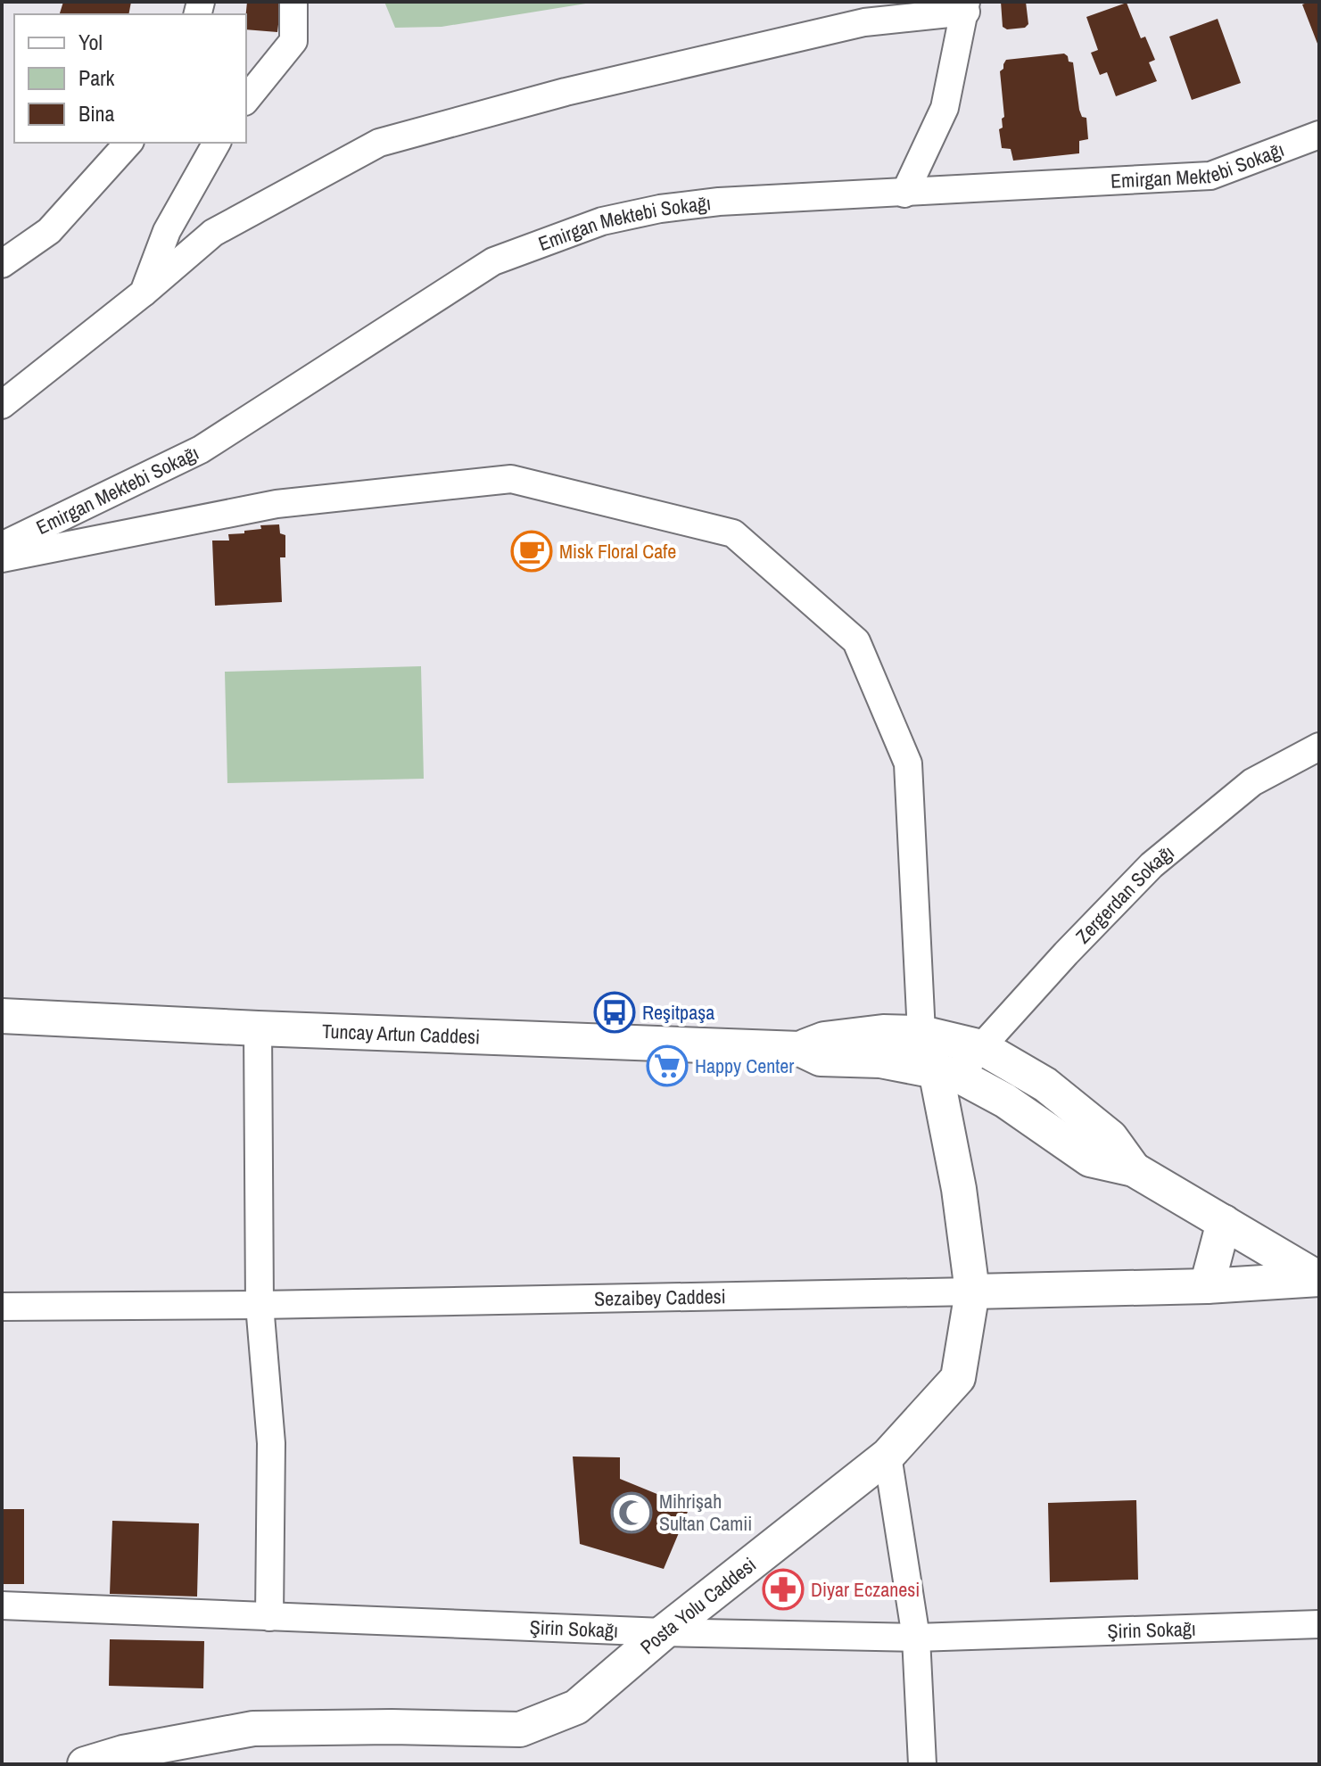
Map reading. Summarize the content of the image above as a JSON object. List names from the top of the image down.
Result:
{
  "streets": {
    "street": [
      "Emirgan Mektebi Sokağı",
      "Zergerdan Sokağı",
      "Tuncay Artun Caddesi",
      "Sezaibey Caddesi",
      "Posta Yolu Caddesi",
      "Şirin Sokağı"
    ]
  },
  "crossings": [
    ["Zergerdan Sokağı", "Posta Yolu Caddesi"],
    ["Sezaibey Caddesi", "Posta Yolu Caddesi"],
    ["Posta Yolu Caddesi", "Şirin Sokağı"]
  ],
  "places": {
    "cafe": ["Misk Floral Cafe"],
    "bus stop": ["Reşitpaşa"],
    "supermarket": ["Happy Center"],
    "mosque": ["Mihrişah Sultan Camii"],
    "pharmacy": ["Diyar Eczanesi"]
  },
  "legend": ["Yol", "Park", "Bina"]
}
